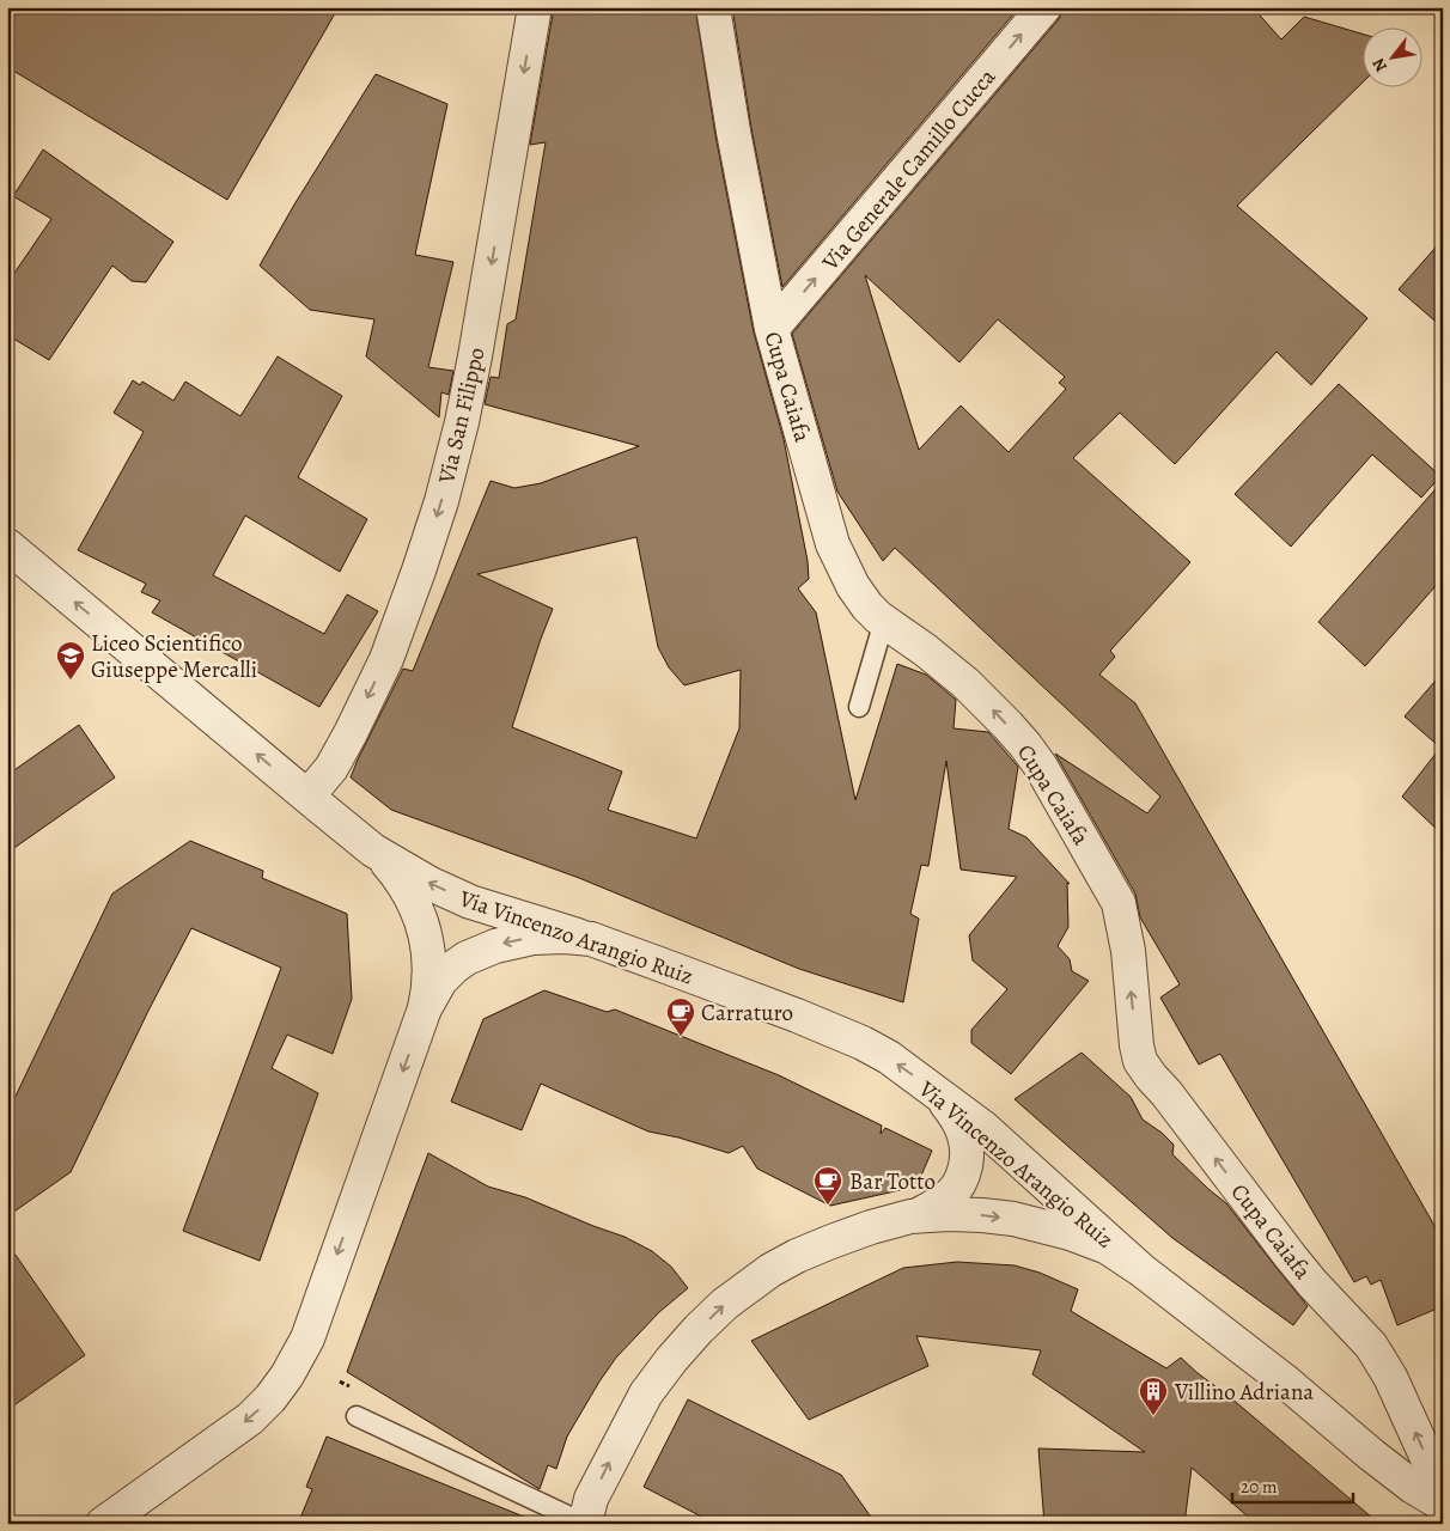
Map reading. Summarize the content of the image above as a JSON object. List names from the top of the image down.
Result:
{
  "streets": {
    "street": [
      "Via Generale Camillo Cucca",
      "Cupa Caiafa",
      "Via San Filippo",
      "Via Vincenzo Arangio Ruiz"
    ]
  },
  "crossings": [
    ["Via Generale Camillo Cucca", "Cupa Caiafa"],
    ["Via San Filippo", "Via Vincenzo Arangio Ruiz"]
  ],
  "one_way": ["Via Generale Camillo Cucca", "Via San Filippo", "Via Vincenzo Arangio Ruiz"],
  "places": {
    "school or university": ["Liceo Scientifico Giuseppe Mercalli"],
    "cafe": ["Carraturo", "Bar Totto"],
    "building": ["Villino Adriana"]
  },
  "scale_bar": "20 m",
  "north": "bottom left"
}
